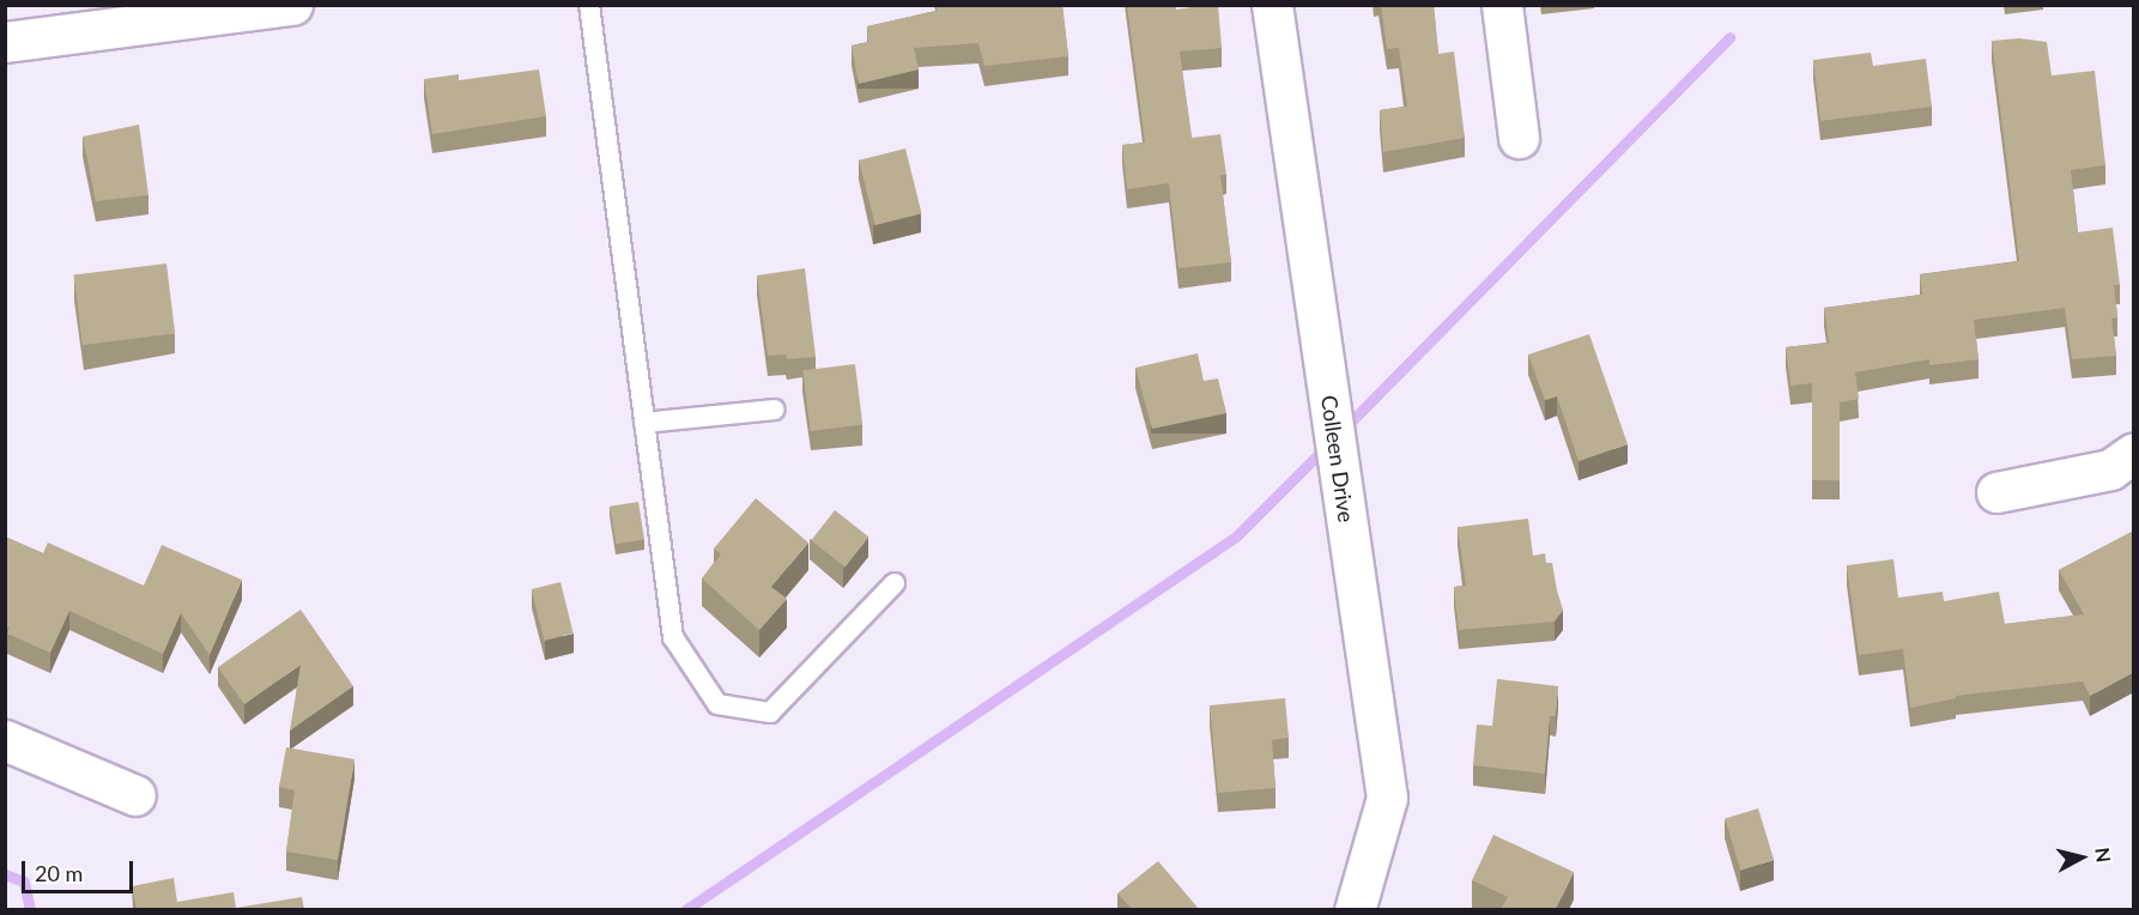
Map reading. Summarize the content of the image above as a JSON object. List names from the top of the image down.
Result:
{
  "streets": {
    "street": ["Colleen Drive"]
  },
  "scale_bar": "20 m",
  "north": "right"
}
